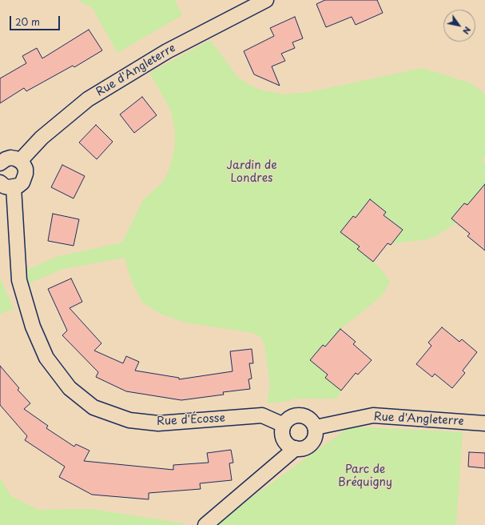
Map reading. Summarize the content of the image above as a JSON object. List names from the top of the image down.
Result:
{
  "streets": {
    "street": ["Rue d'Angleterre", "Rue d'Écosse"]
  },
  "crossings": [
    ["Rue d'Angleterre", "Rue d'Écosse"]
  ],
  "parks": ["Jardin de Londres", "Parc de Bréquigny"],
  "scale_bar": "20 m",
  "north": "bottom right"
}
